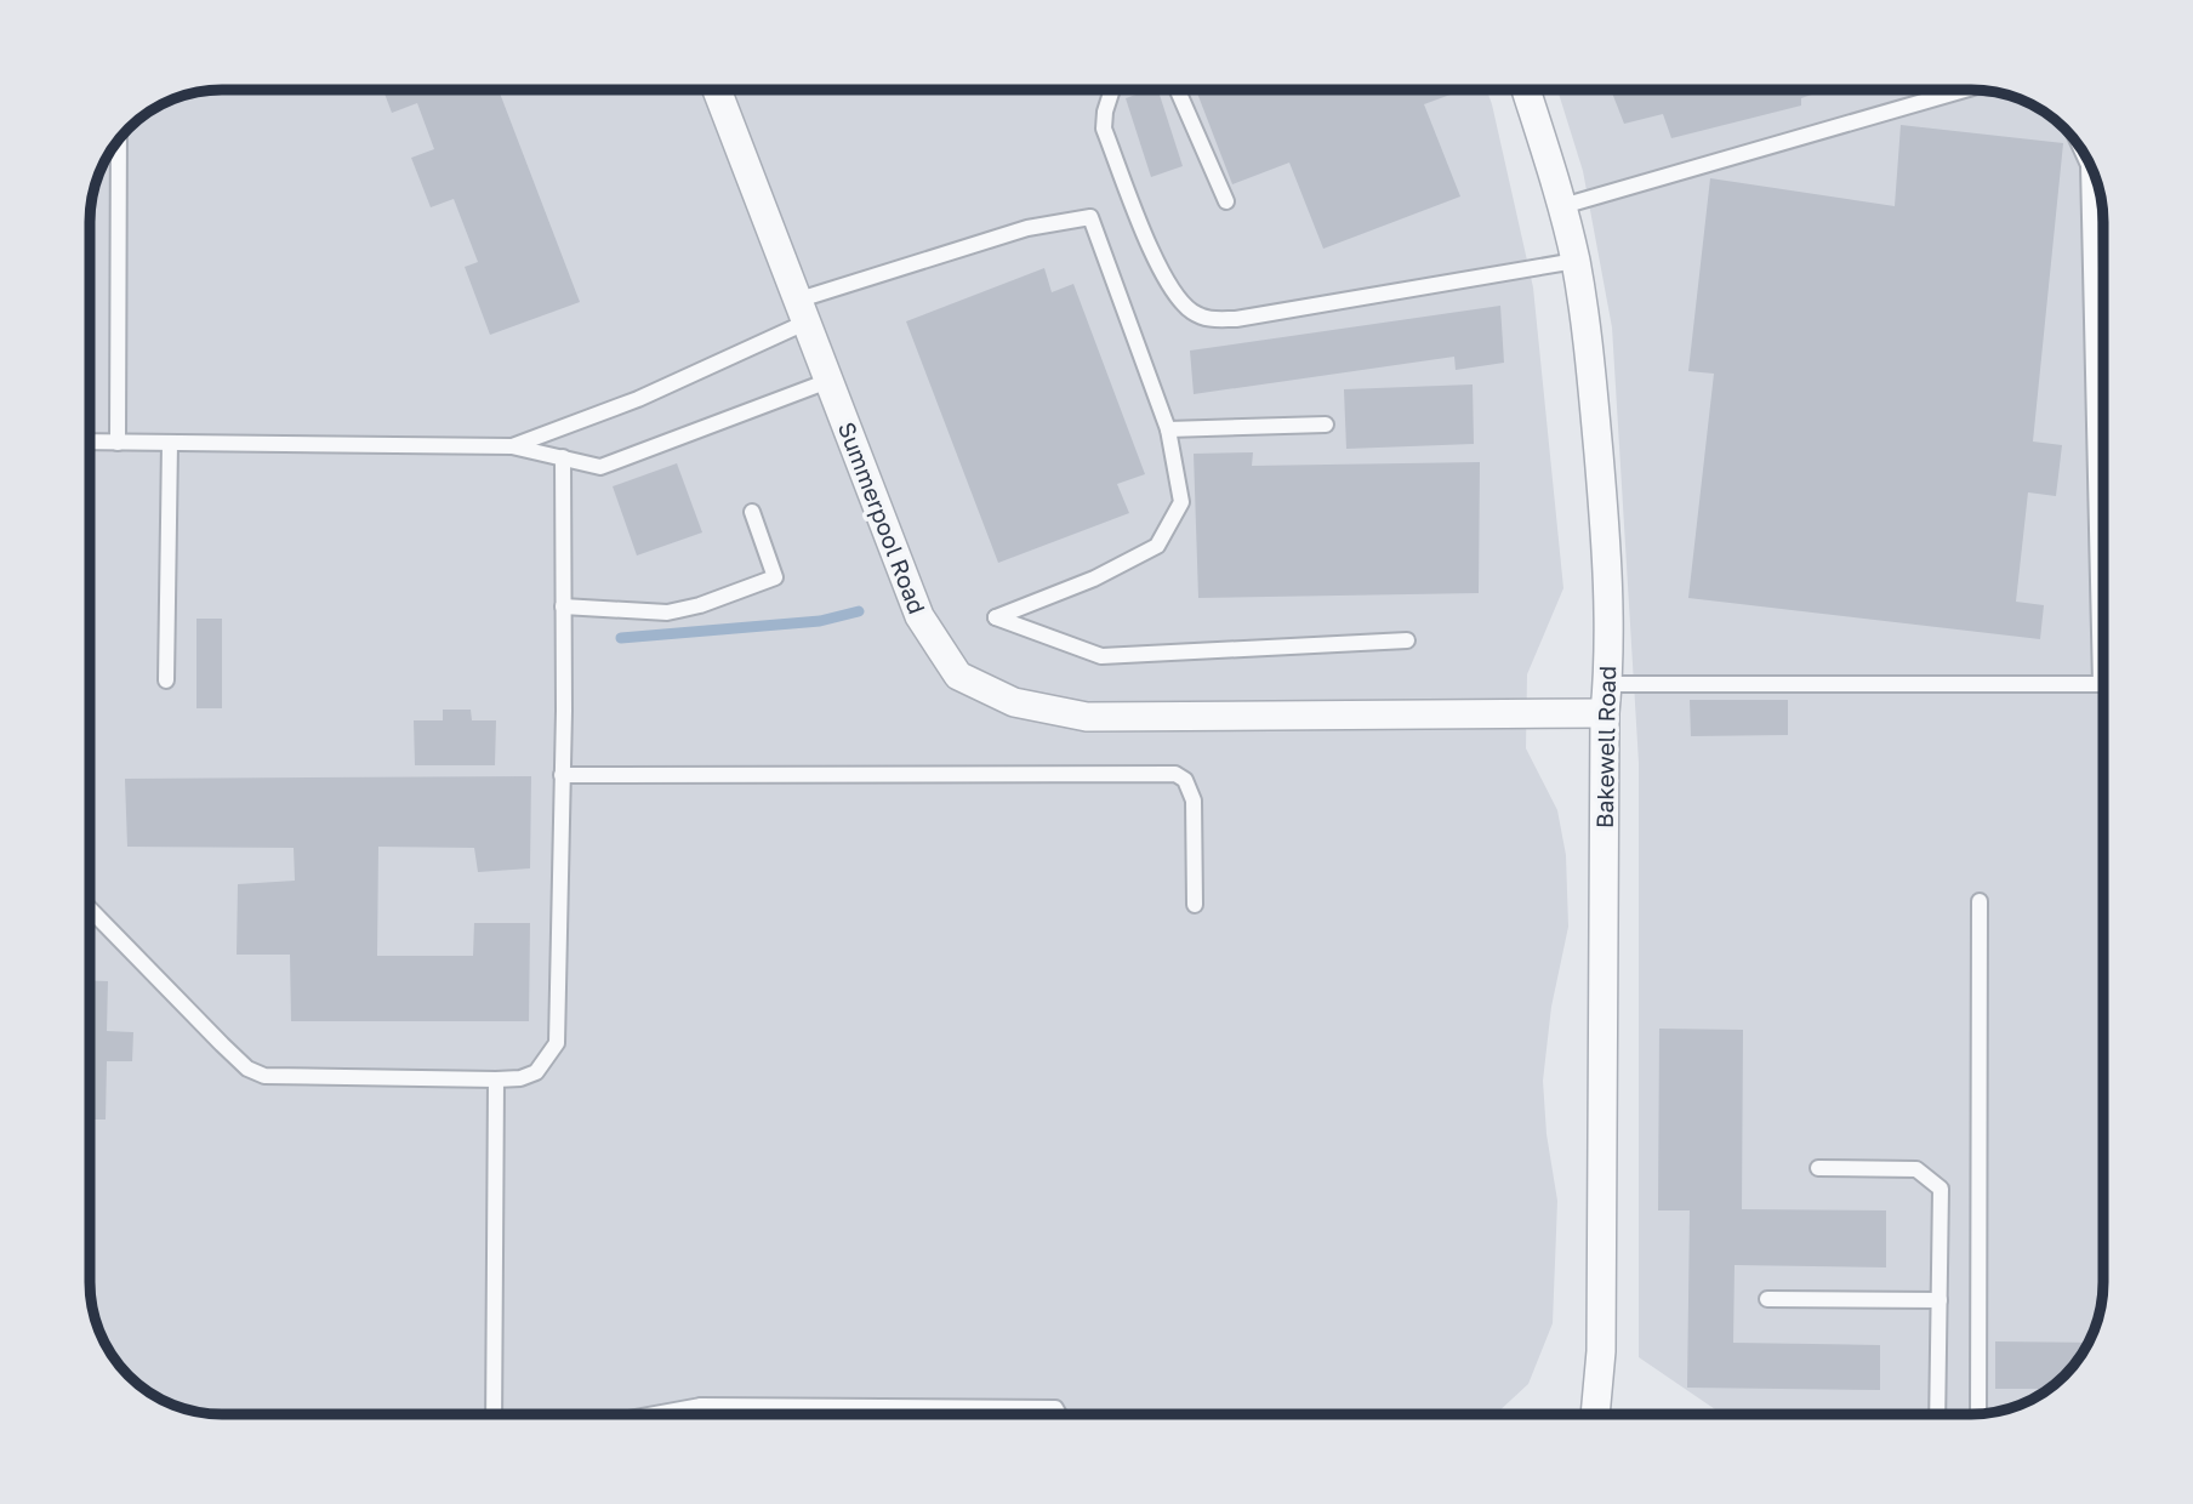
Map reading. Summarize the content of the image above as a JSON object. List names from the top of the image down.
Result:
{
  "streets": {
    "street": ["Summerpool Road", "Bakewell Road"]
  },
  "crossings": [
    ["Summerpool Road", "Bakewell Road"]
  ]
}
